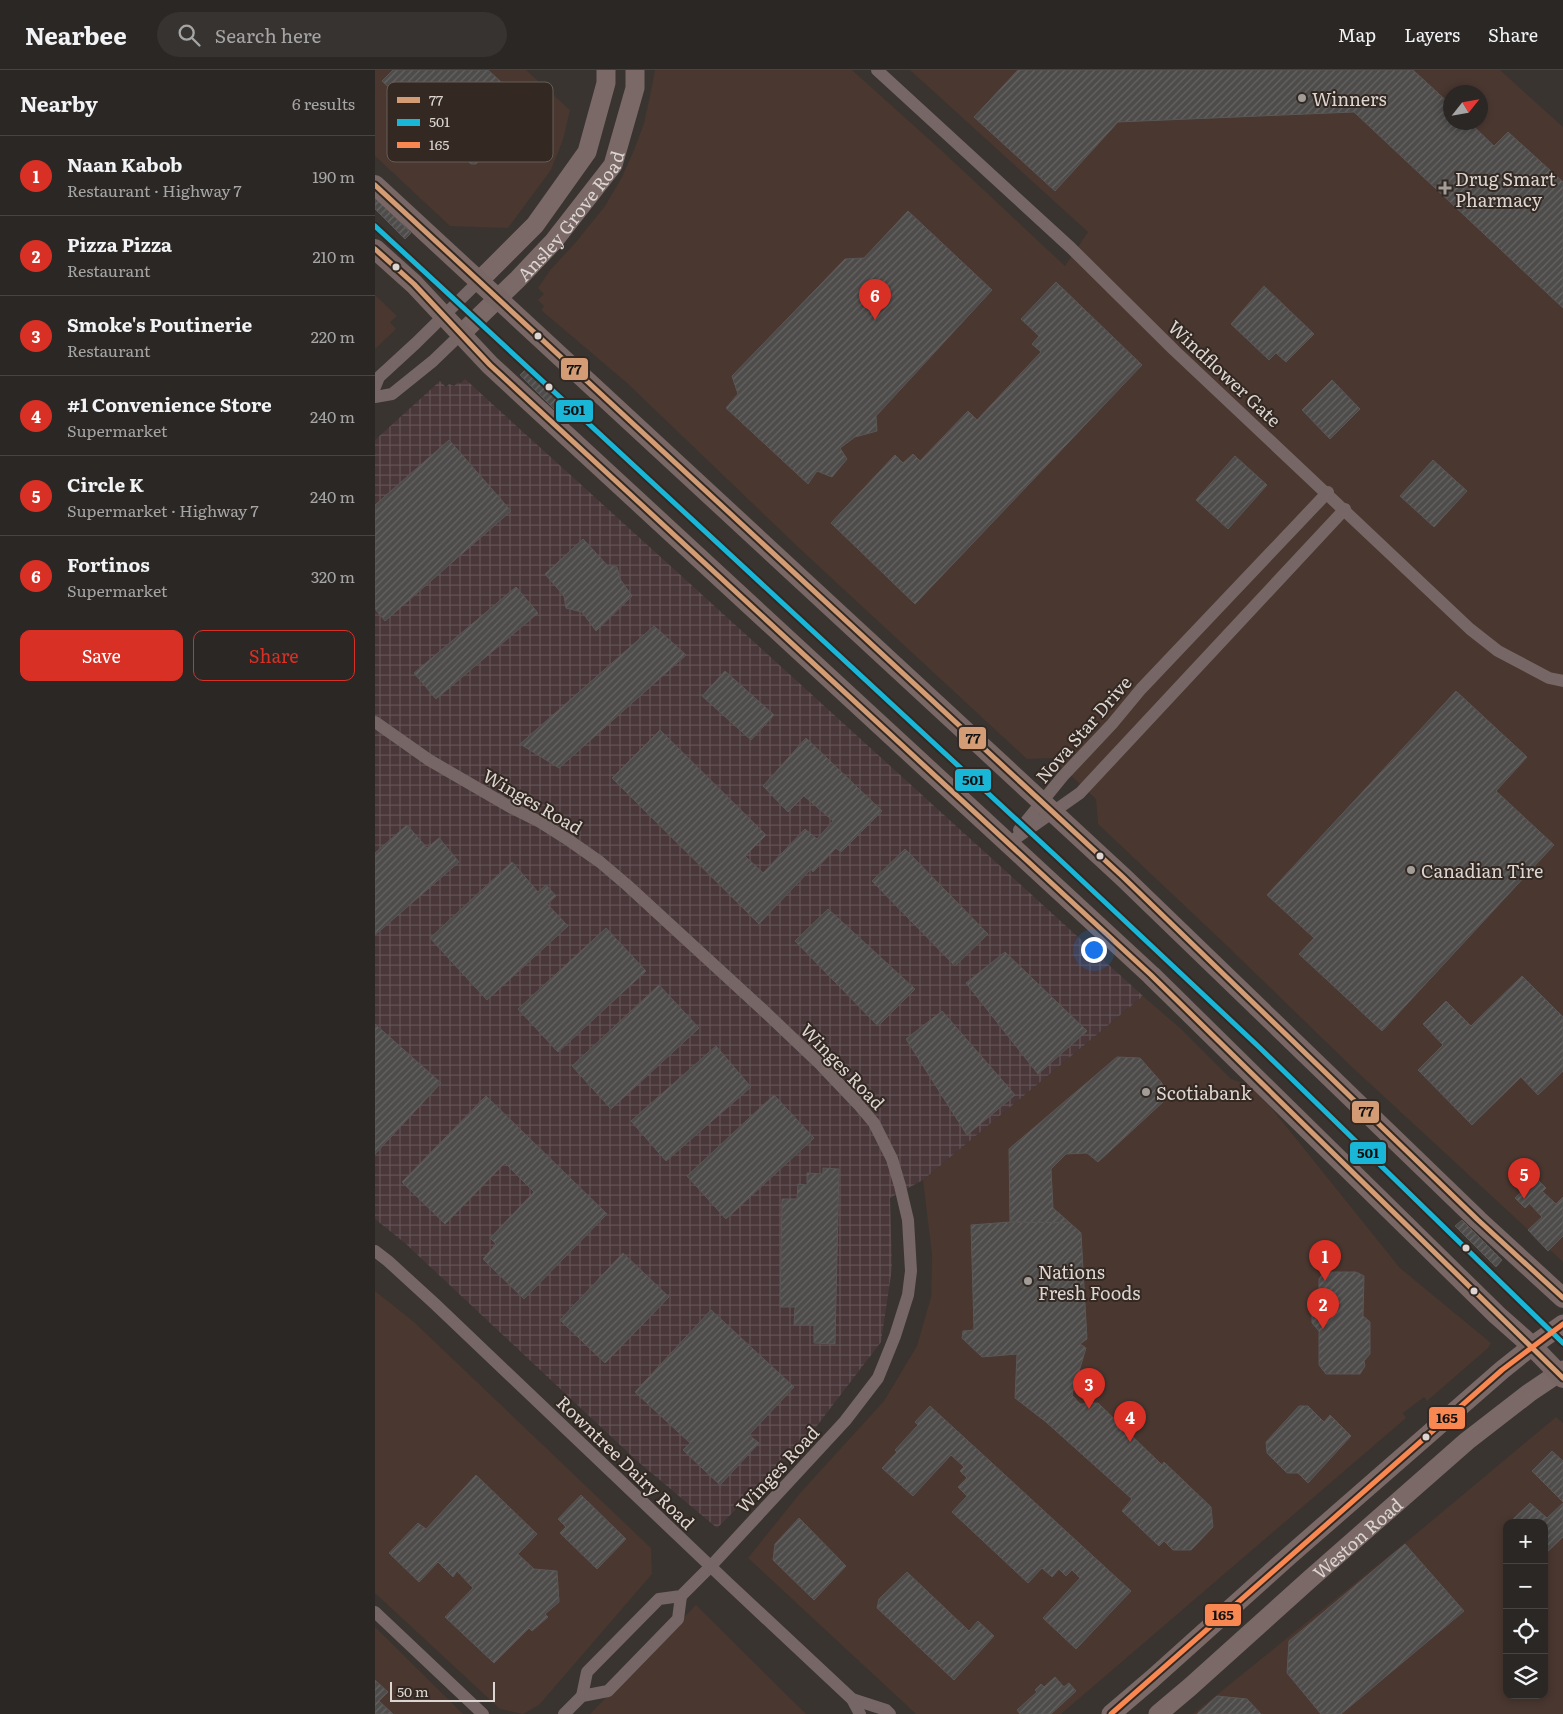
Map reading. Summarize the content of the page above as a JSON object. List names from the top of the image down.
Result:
{
  "streets": {
    "main road": ["Ansley Grove Road", "Weston Road"],
    "street": [
      "Windflower Gate",
      "Nova Star Drive",
      "Winges Road",
      "Rowntree Dairy Road"
    ]
  },
  "crossings": [
    ["Windflower Gate", "Nova Star Drive"],
    ["Winges Road", "Rowntree Dairy Road"]
  ],
  "places": {
    "other": [
      "Winners",
      "Canadian Tire",
      "Scotiabank",
      "Nations Fresh Foods"
    ],
    "health": ["Drug Smart Pharmacy"]
  },
  "lines": ["transit line 77", "transit line 501", "transit line 165"],
  "legend": ["77", "501", "165"],
  "scale_bar": "50 m",
  "north": "top right",
  "page": {
    "header": "Nearbee",
    "search": "Search here",
    "nav": ["Map", "Layers", "Share"],
    "heading": ["Nearby", "6 results"],
    "list": [
      {
        "mark": "1",
        "name": "Naan Kabob",
        "note": "Restaurant · Highway 7",
        "value": "190 m"
      },
      {
        "mark": "2",
        "name": "Pizza Pizza",
        "note": "Restaurant",
        "value": "210 m"
      },
      {
        "mark": "3",
        "name": "Smoke's Poutinerie",
        "note": "Restaurant",
        "value": "220 m"
      },
      {
        "mark": "4",
        "name": "#1 Convenience Store",
        "note": "Supermarket",
        "value": "240 m"
      },
      {
        "mark": "5",
        "name": "Circle K",
        "note": "Supermarket · Highway 7",
        "value": "240 m"
      },
      {
        "mark": "6",
        "name": "Fortinos",
        "note": "Supermarket",
        "value": "320 m"
      }
    ],
    "pins": [
      "6",
      "5",
      "1",
      "2",
      "3",
      "4"
    ],
    "buttons": ["Save", "Share"],
    "map_buttons": ["+", "−"],
    "scale": "50 m"
  }
}
